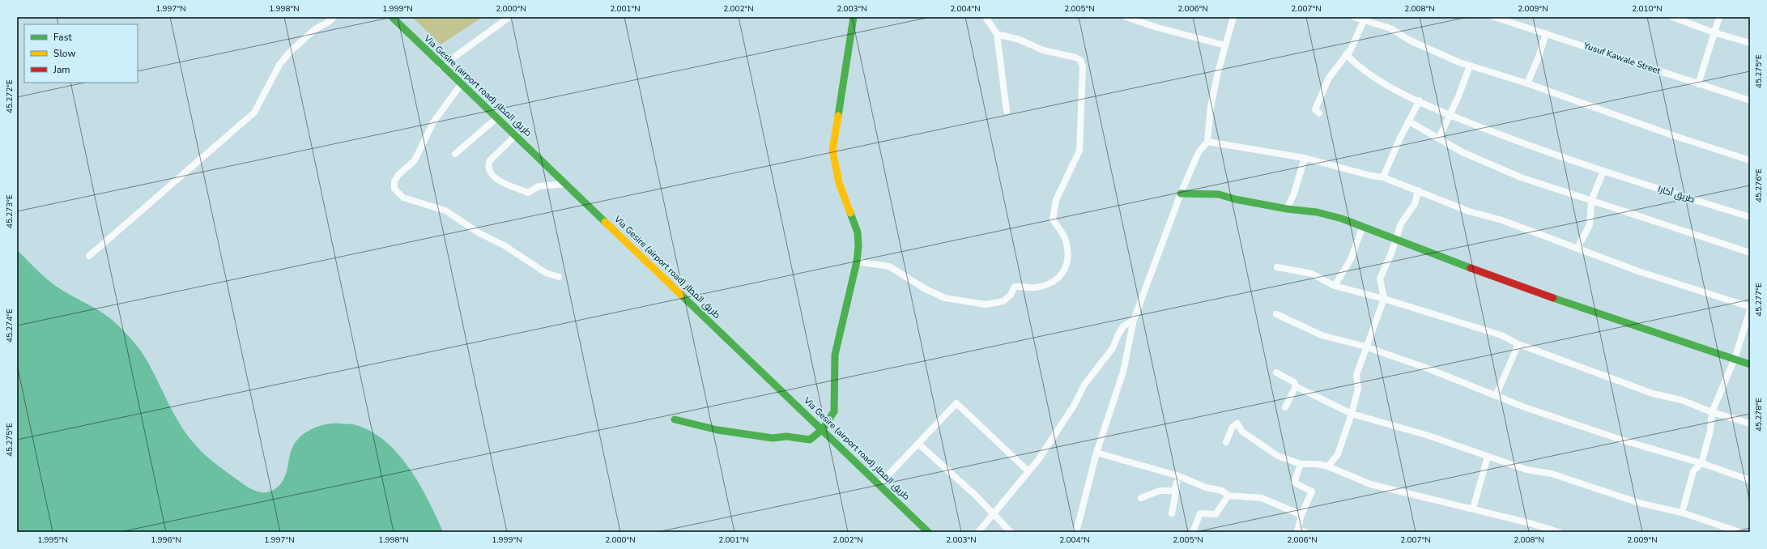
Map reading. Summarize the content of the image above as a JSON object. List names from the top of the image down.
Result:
{
  "streets": {
    "street": ["Yusuf Kawale Street", "Via Gesire (airport road) طريق المطار", "طريق أكارا"]
  },
  "legend": ["Fast", "Slow", "Jam"],
  "coordinates": [
    "1.997°N",
    "1.998°N",
    "1.999°N",
    "2.000°N",
    "2.001°N",
    "2.002°N",
    "2.003°N",
    "2.004°N",
    "2.005°N",
    "2.006°N",
    "2.007°N",
    "2.008°N",
    "2.009°N",
    "2.010°N",
    "45.275°E",
    "45.272°E",
    "45.276°E",
    "45.273°E",
    "45.277°E",
    "45.274°E",
    "45.278°E",
    "1.995°N",
    "1.996°N"
  ]
}
